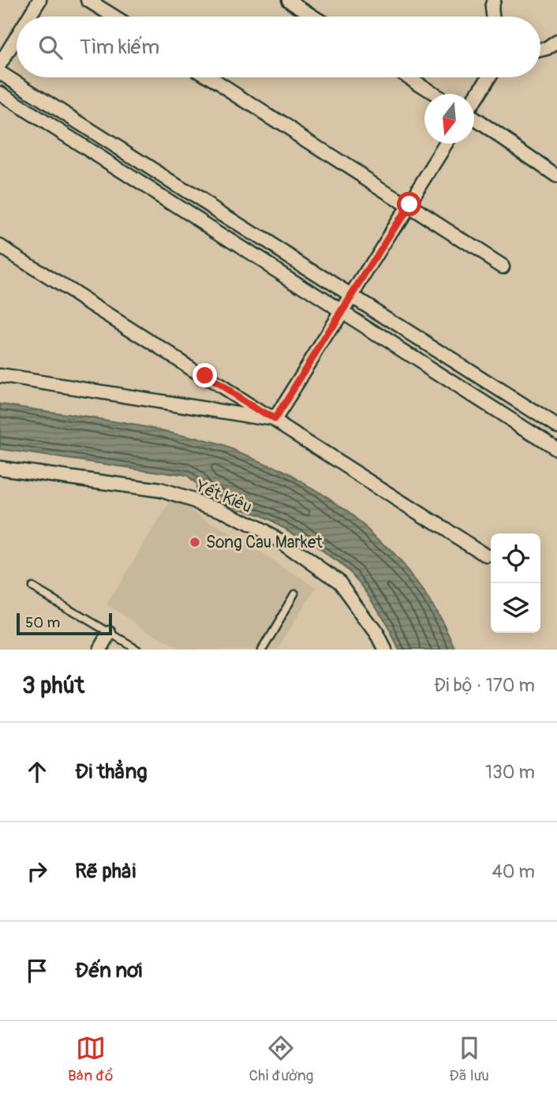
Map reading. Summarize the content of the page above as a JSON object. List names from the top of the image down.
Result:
{
  "streets": {
    "street": ["Yết Kiêu"]
  },
  "places": ["Song Cau Market"],
  "scale_bar": "50 m",
  "north": "bottom",
  "page": {
    "search": "Tìm kiếm",
    "scale": "50 m",
    "heading": ["3 phút", "Đi bộ · 170 m"],
    "list": [
      ["Đi thẳng", "130 m"],
      ["Rẽ phải", "40 m"],
      "Đến nơi"
    ],
    "nav": ["Bản đồ", "Chỉ đường", "Đã lưu"]
  }
}
